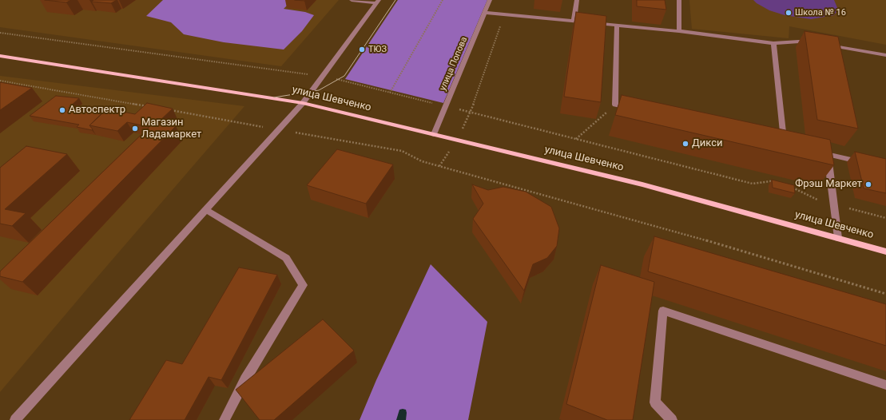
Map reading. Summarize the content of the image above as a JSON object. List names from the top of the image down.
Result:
{
  "streets": {
    "main road": ["улица Шевченко"],
    "street": ["улица Попова"]
  },
  "crossings": [
    ["улица Попова", "улица Шевченко"]
  ],
  "places": [
    "Школа № 16",
    "ТЮЗ",
    "Автоспектр",
    "Магазин Ладамаркет",
    "Дикси",
    "Фрэш Маркет"
  ]
}
